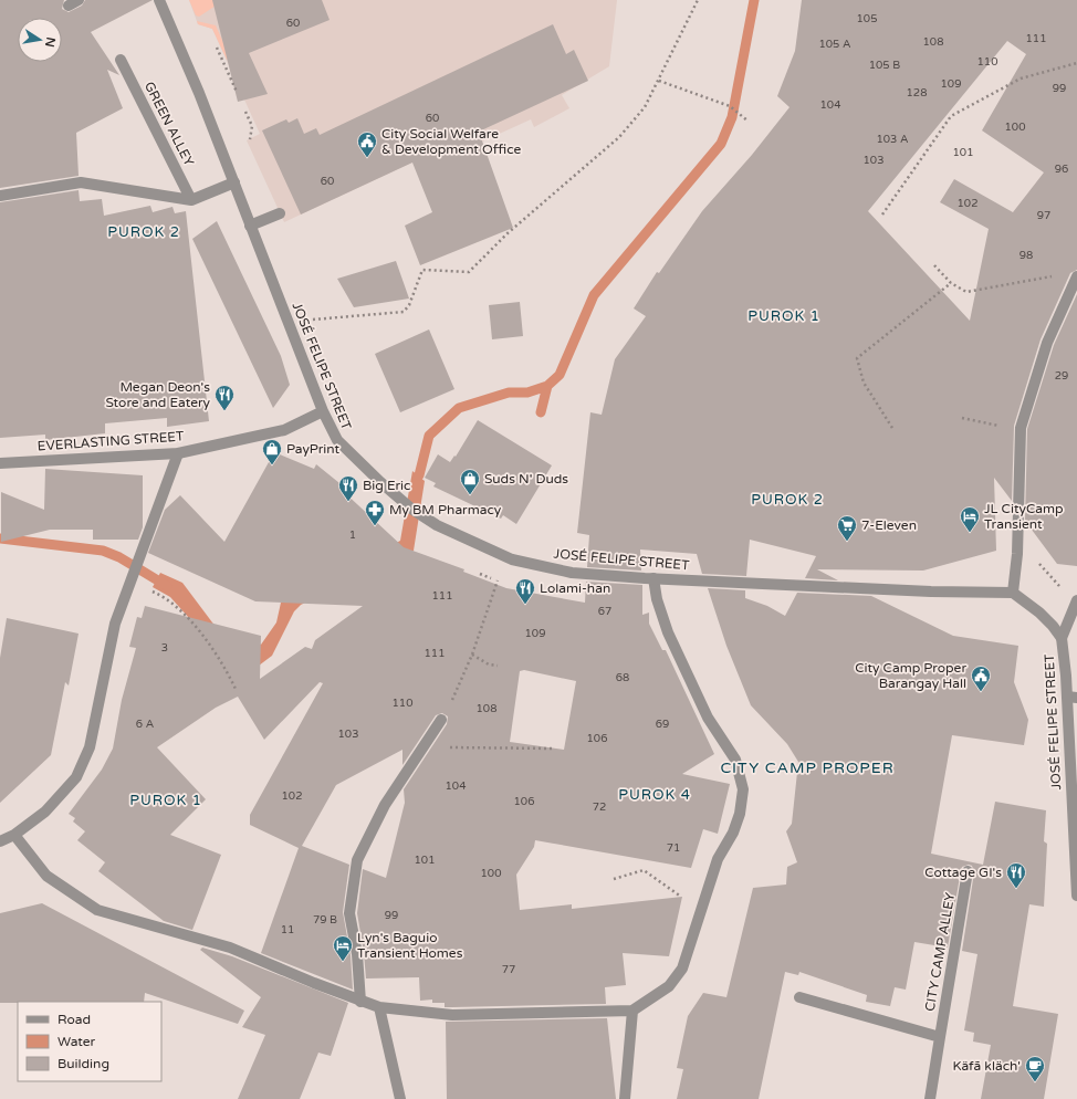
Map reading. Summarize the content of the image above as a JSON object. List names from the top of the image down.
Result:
{
  "streets": {
    "street": [
      "GREEN ALLEY",
      "JOSÉ FELIPE STREET",
      "EVERLASTING STREET",
      "CITY CAMP ALLEY"
    ]
  },
  "crossings": [
    ["JOSÉ FELIPE STREET", "EVERLASTING STREET"]
  ],
  "districts": [
    "PUROK 2",
    "PUROK 1",
    "PUROK 2",
    "CITY CAMP PROPER",
    "PUROK 4",
    "PUROK 1"
  ],
  "places": {
    "public building": ["City Social Welfare & Development Office", "City Camp Proper Barangay Hall"],
    "restaurant": [
      "Megan Deon's Store and Eatery",
      "Big Eric",
      "Lolami-han",
      "Cottage GI's"
    ],
    "shop": ["PayPrint", "Suds N' Duds"],
    "pharmacy": ["My BM Pharmacy"],
    "hotel": ["JL CityCamp Transient", "Lyn's Baguio Transient Homes"],
    "supermarket": ["7-Eleven"],
    "cafe": ["Käfã kläch'"]
  },
  "house_numbers": [
    "105",
    "60",
    "111",
    "108",
    "105 A",
    "110",
    "105 B",
    "109",
    "99",
    "128",
    "104",
    "60",
    "100",
    "103 A",
    "101",
    "103",
    "96",
    "60",
    "102",
    "97",
    "98",
    "29",
    "1",
    "111",
    "67",
    "109",
    "3",
    "111",
    "68",
    "110",
    "108",
    "6 A",
    "69",
    "103",
    "106",
    "104",
    "102",
    "106",
    "72",
    "71",
    "101",
    "100",
    "99",
    "79 B",
    "11",
    "77"
  ],
  "legend": ["Road", "Water", "Building"],
  "north": "right"
}
